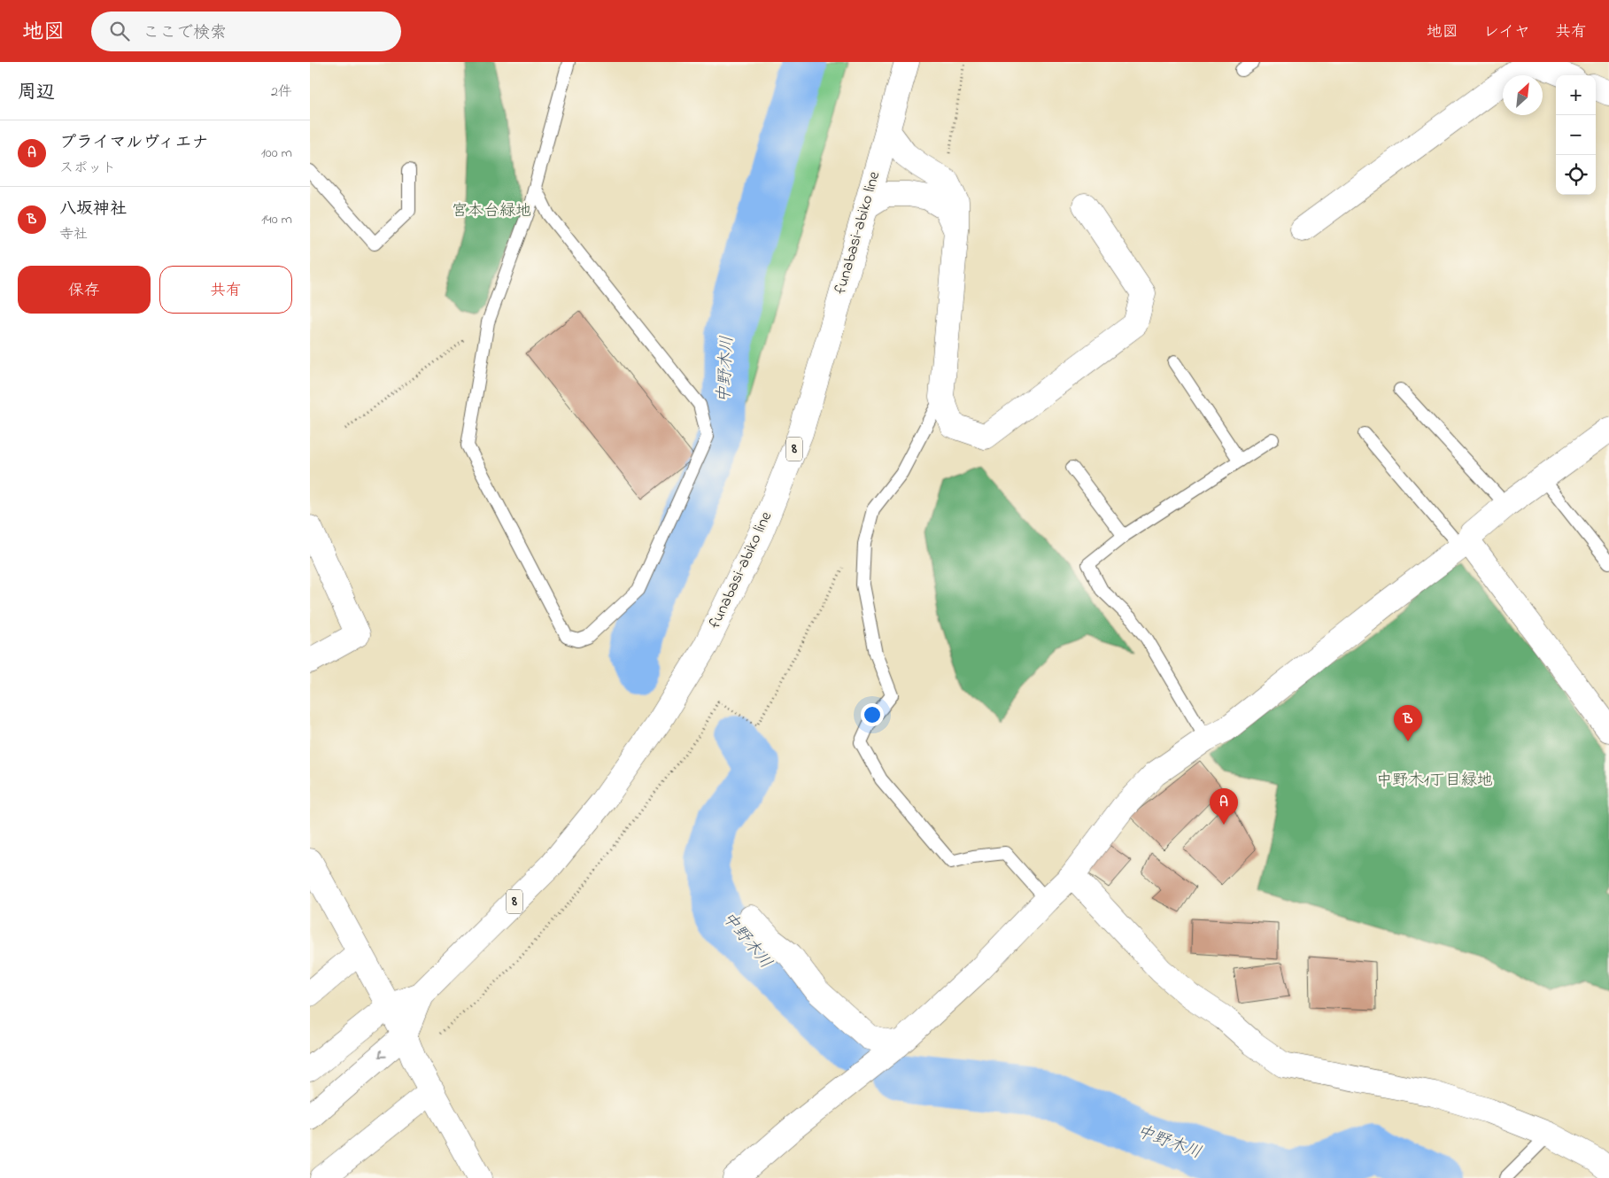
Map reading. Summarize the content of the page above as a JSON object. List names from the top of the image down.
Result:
{
  "streets": {
    "street": ["funabasi-abiko line", "8"]
  },
  "water": ["中野木川"],
  "parks": ["宮本台緑地", "中野木1丁目緑地"],
  "north": "top right",
  "page": {
    "header": "地図",
    "search": "ここで検索",
    "nav": ["地図", "レイヤ", "共有"],
    "heading": ["周辺", "2件"],
    "map_buttons": ["+", "−"],
    "list": [
      {
        "mark": "A",
        "name": "プライマルヴィエナ",
        "note": "スポット",
        "value": "100 m"
      },
      {
        "mark": "B",
        "name": "八坂神社",
        "note": "寺社",
        "value": "140 m"
      }
    ],
    "buttons": ["保存", "共有"],
    "pins": ["B", "A"]
  }
}
